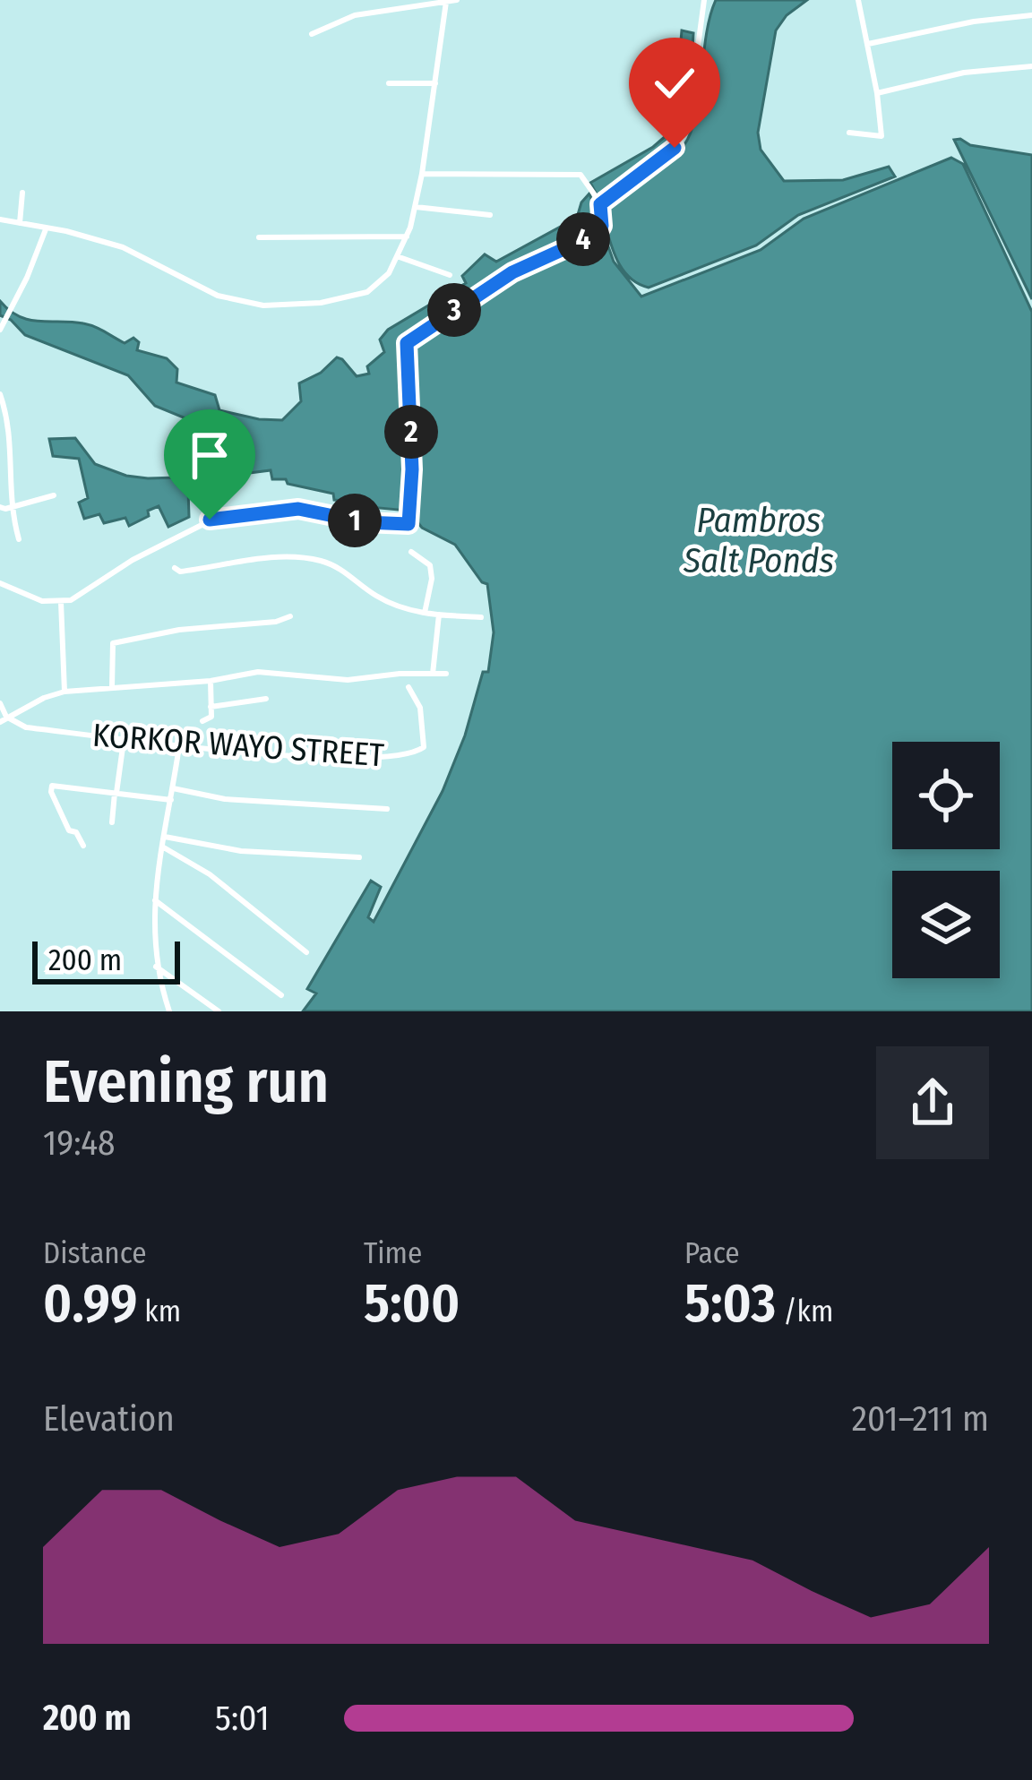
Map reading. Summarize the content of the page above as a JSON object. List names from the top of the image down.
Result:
{
  "streets": {
    "street": ["KORKOR WAYO STREET"]
  },
  "water": ["Pambros Salt Ponds"],
  "scale_bar": "200 m",
  "page": {
    "pins": [
      "4",
      "3",
      "2",
      "1"
    ],
    "scale": "200 m",
    "heading": ["Evening run", "19:48"],
    "stats": [
      ["Distance", "0.99 km"],
      ["Time", "5:00"],
      ["Pace", "5:03 /km"]
    ],
    "chart": ["Elevation", "201–211 m"],
    "list": [
      {
        "name": "200 m",
        "note": "5:01"
      }
    ]
  }
}
